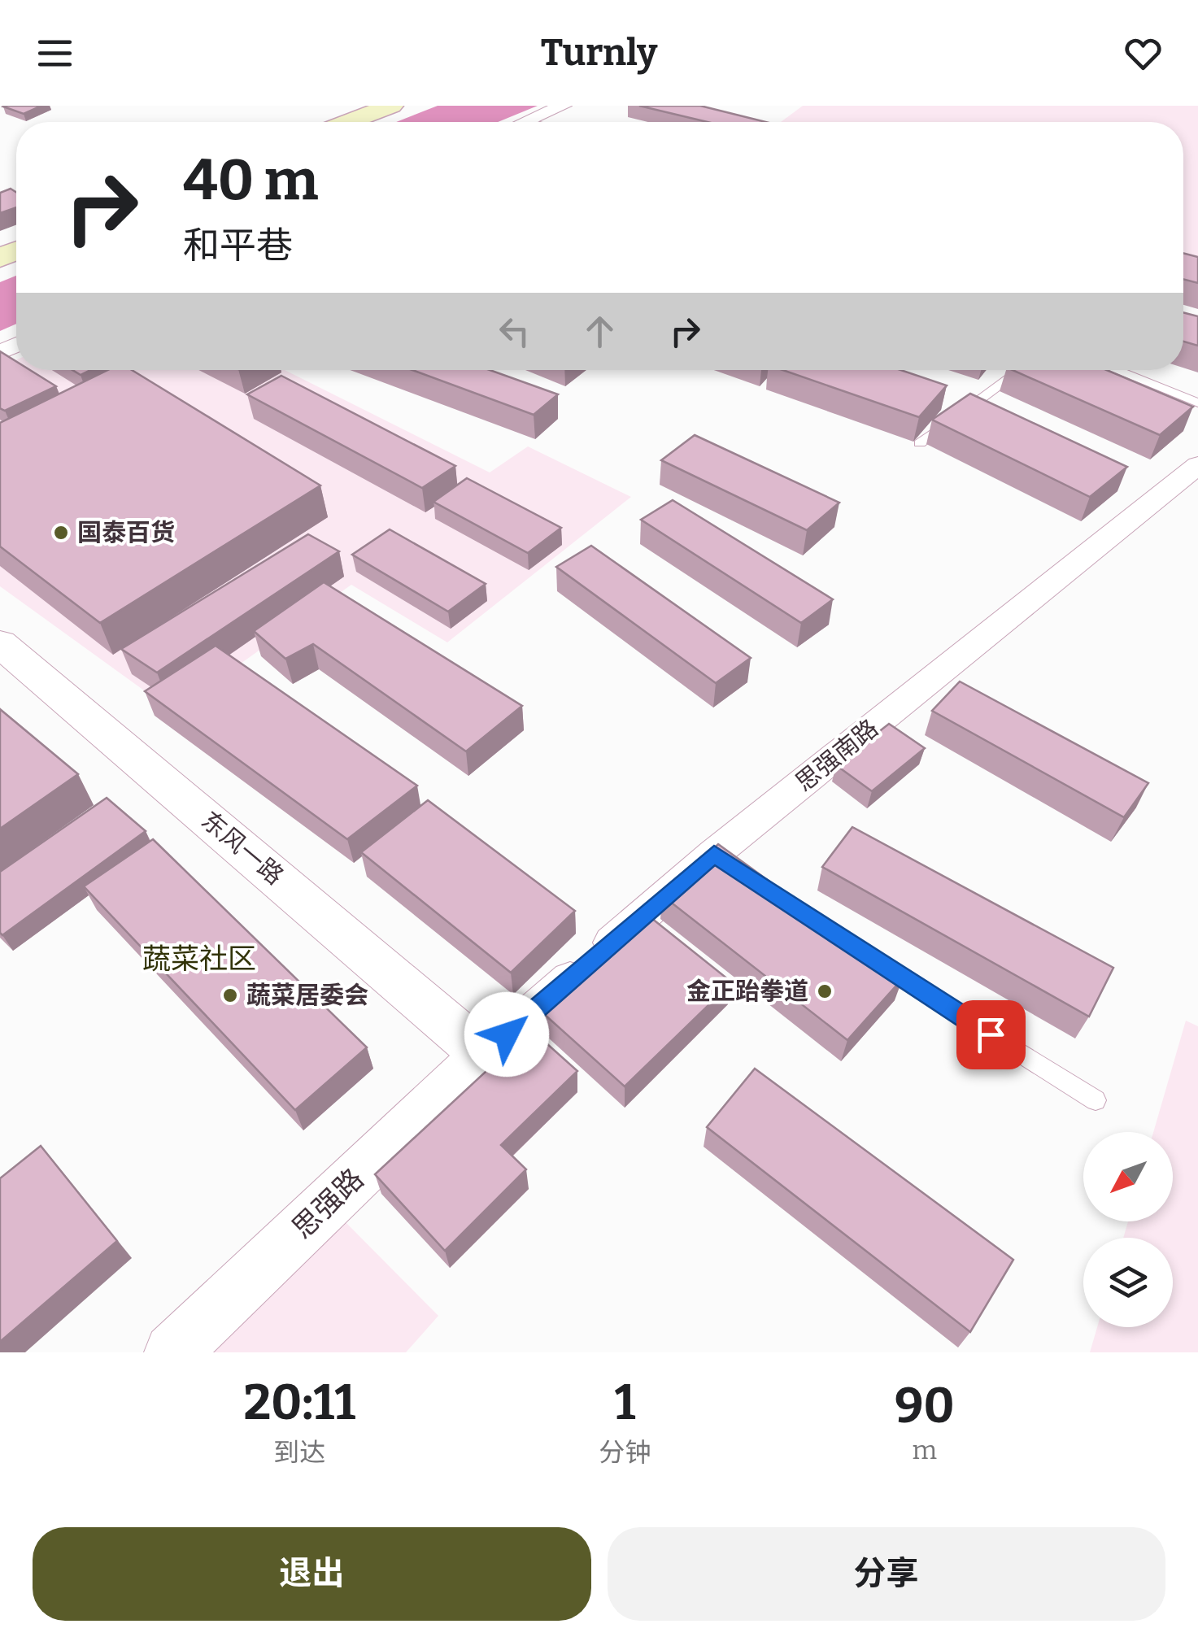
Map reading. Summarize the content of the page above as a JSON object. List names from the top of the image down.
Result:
{
  "streets": {
    "street": ["思强南路", "东风一路", "思强路"]
  },
  "crossings": [
    ["思强南路", "东风一路"],
    ["思强南路", "思强路"],
    ["东风一路", "思强路"]
  ],
  "districts": ["蔬菜社区"],
  "places": ["国泰百货", "金正跆拳道", "蔬菜居委会"],
  "north": "bottom left",
  "page": {
    "header": "Turnly",
    "turn": ["40 m", "和平巷"],
    "eta": [
      "20:11",
      "到达",
      "1",
      "分钟",
      "90",
      "m"
    ],
    "buttons": ["退出", "分享"]
  }
}
